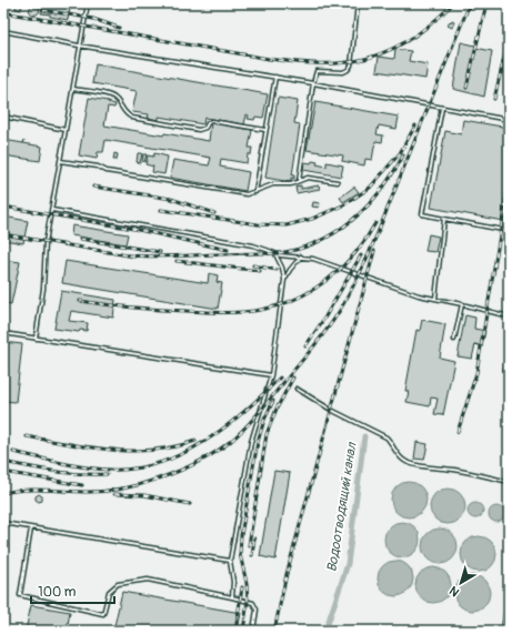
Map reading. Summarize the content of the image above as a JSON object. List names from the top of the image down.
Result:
{
  "water": ["Водоотводящий канал"],
  "scale_bar": "100 m",
  "north": "bottom left"
}
